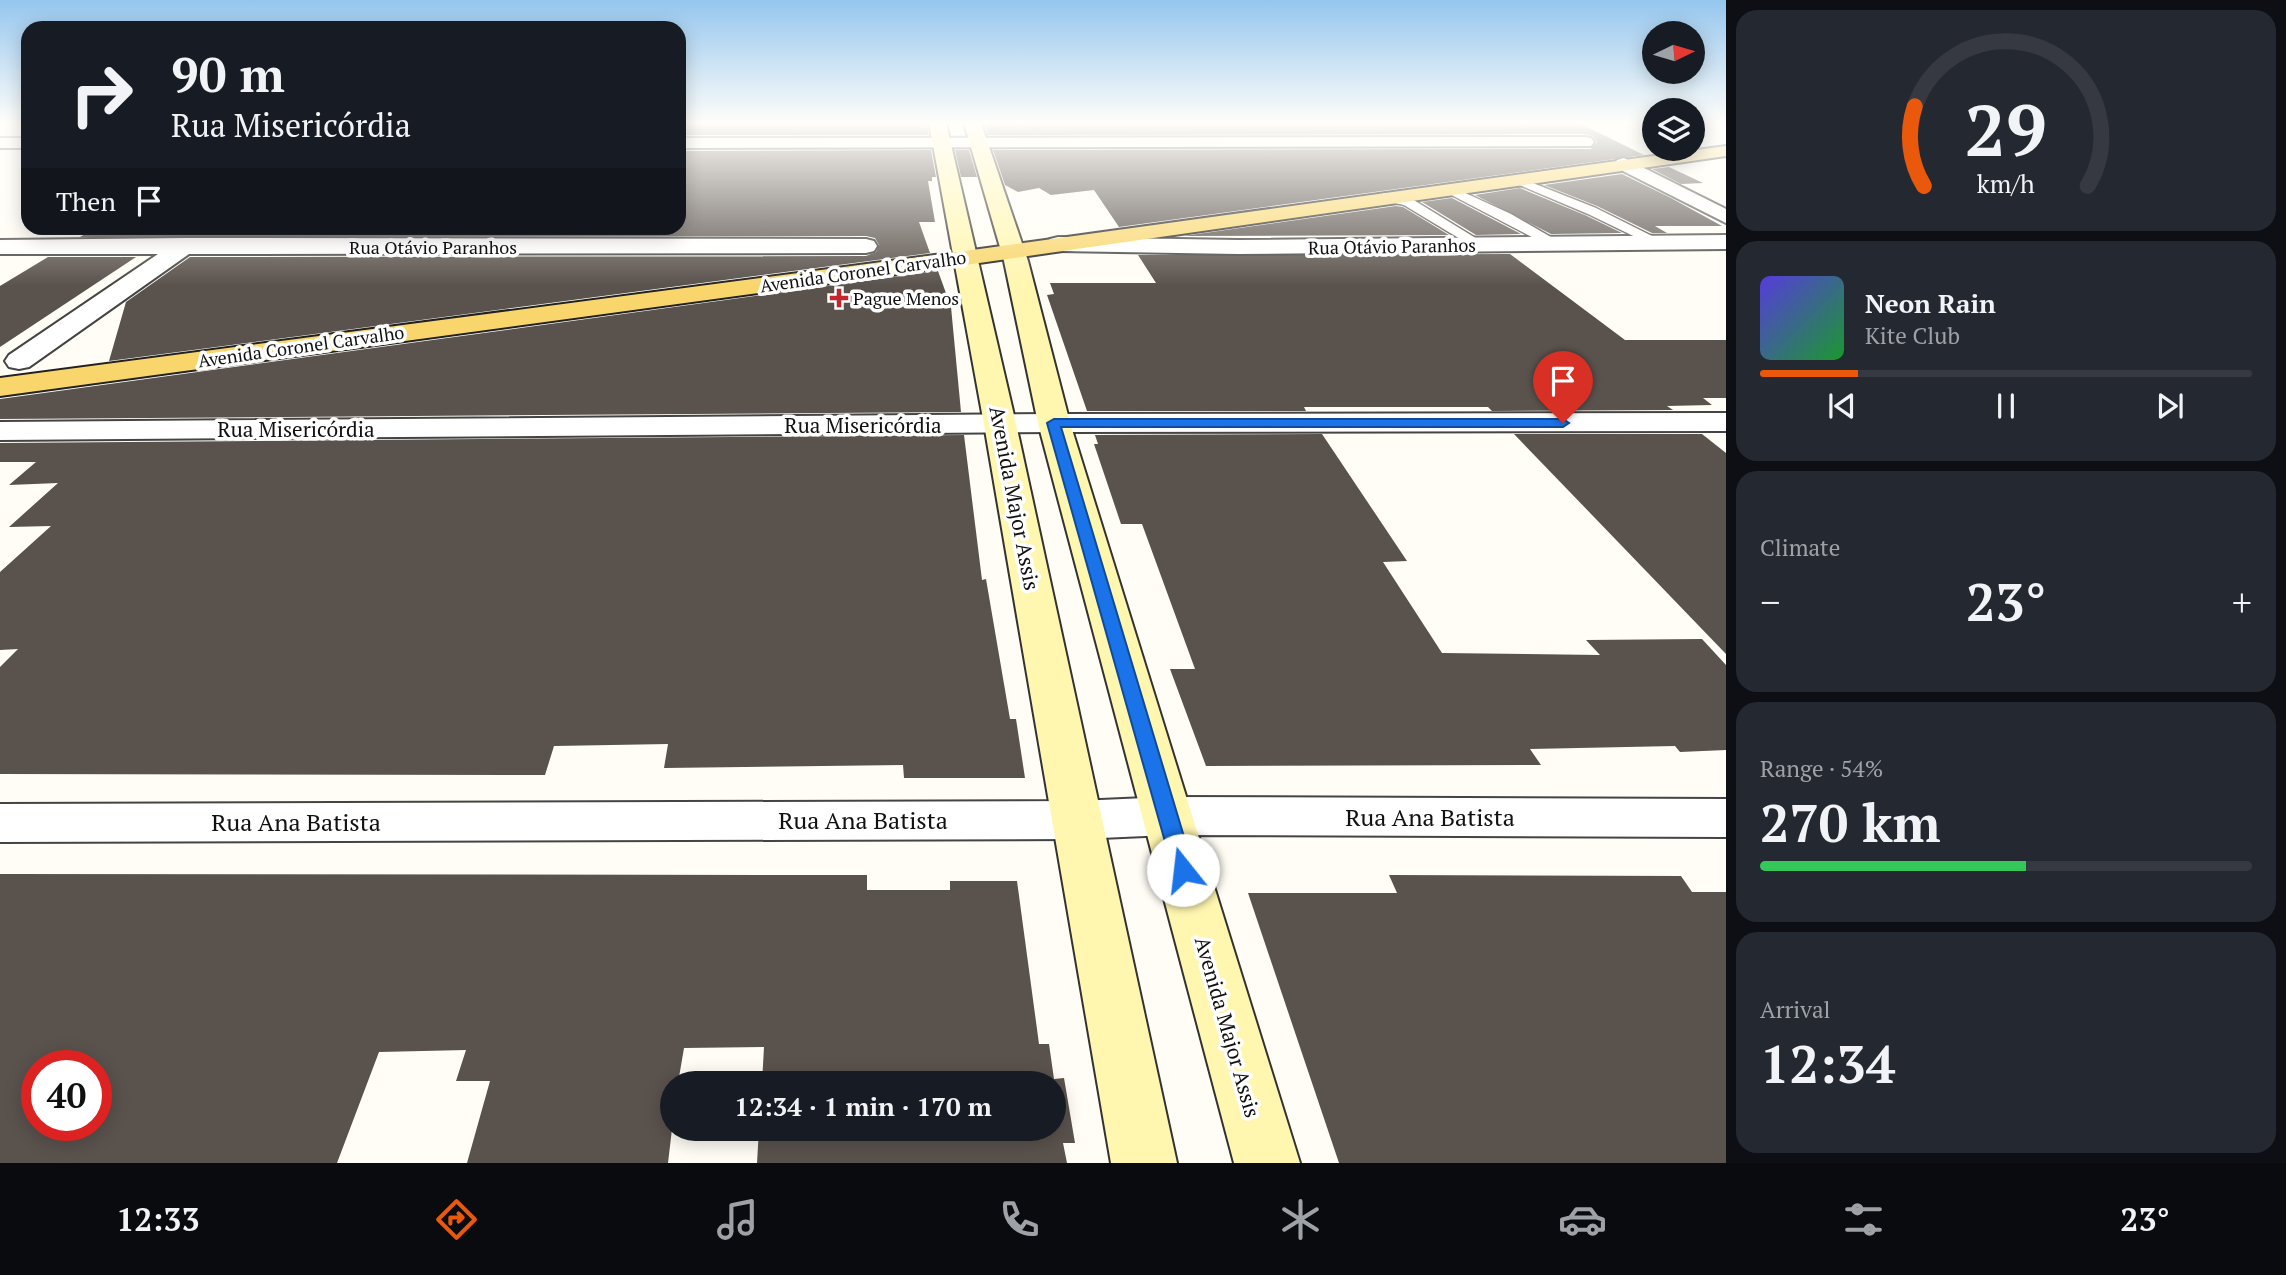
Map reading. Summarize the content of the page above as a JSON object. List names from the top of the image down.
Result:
{
  "streets": {
    "main road": ["Avenida Coronel Carvalho"],
    "street": [
      "Rua Otávio Paranhos",
      "Rua Misericórdia",
      "Avenida Major Assis",
      "Rua Ana Batista"
    ]
  },
  "crossings": [
    ["Rua Otávio Paranhos", "Avenida Coronel Carvalho"],
    ["Rua Otávio Paranhos", "Avenida Major Assis"],
    ["Avenida Coronel Carvalho", "Avenida Major Assis"],
    ["Rua Misericórdia", "Avenida Major Assis"],
    ["Avenida Major Assis", "Rua Ana Batista"]
  ],
  "places": {
    "health": ["Pague Menos"]
  },
  "north": "right",
  "page": {
    "turn": ["90 m", "Rua Misericórdia"],
    "then": "Then",
    "song": ["Neon Rain", "Kite Club"],
    "tile": [
      "Climate",
      ["Range · 54%", "270 km"],
      ["Arrival", "12:34"]
    ],
    "heat": ["−", "23°", "+"],
    "limit": "40",
    "trip": "12:34 · 1 min · 170 m",
    "tabs": ["12:33", "23°"],
    "gauge": ["29", "km/h"]
  }
}
